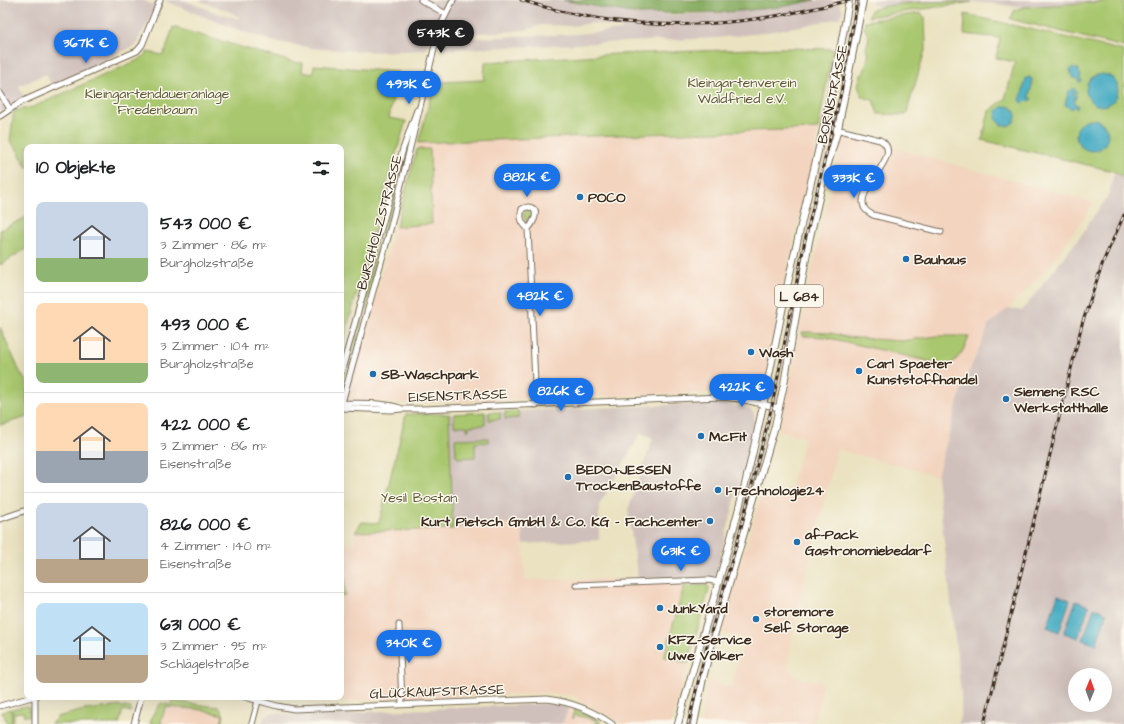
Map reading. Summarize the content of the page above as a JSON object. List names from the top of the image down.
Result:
{
  "streets": {
    "main road": ["BORNSTRASSE", "L 684"],
    "street": ["BURGHOLZSTRASSE", "EISENSTRASSE", "GLÜCKAUFSTRASSE"]
  },
  "crossings": [
    ["BORNSTRASSE", "EISENSTRASSE"]
  ],
  "parks": ["Kleingartenverein Waldfried e.V.", "Kleingartendaueranlage Fredenbaum", "Yesil Bostan"],
  "places": [
    "POCO",
    "Bauhaus",
    "Wash",
    "Carl Spaeter Kunststoffhandel",
    "SB-Waschpark",
    "Siemens RSC Werkstatthalle",
    "McFit",
    "BEDO+JESSEN TrockenBaustoffe",
    "I-Technologie24",
    "Kurt Pietsch GmbH & Co. KG - Fachcenter",
    "af-Pack Gastronomiebedarf",
    "JunkYard",
    "storemore Self Storage",
    "KFZ-Service Uwe Völker"
  ],
  "north": "top",
  "page": {
    "price": [
      "543K €",
      "367K €",
      "493K €",
      "882K €",
      "333K €",
      "482K €",
      "422K €",
      "826K €",
      "631K €",
      "340K €"
    ],
    "heading": "10 Objekte",
    "list": [
      {
        "name": "543 000 €",
        "note": "3 Zimmer · 86 m² · Burgholzstraße"
      },
      {
        "name": "493 000 €",
        "note": "3 Zimmer · 104 m² · Burgholzstraße"
      },
      {
        "name": "422 000 €",
        "note": "3 Zimmer · 86 m² · Eisenstraße"
      },
      {
        "name": "826 000 €",
        "note": "4 Zimmer · 140 m² · Eisenstraße"
      },
      {
        "name": "631 000 €",
        "note": "3 Zimmer · 95 m² · Schlägelstraße"
      }
    ]
  }
}
